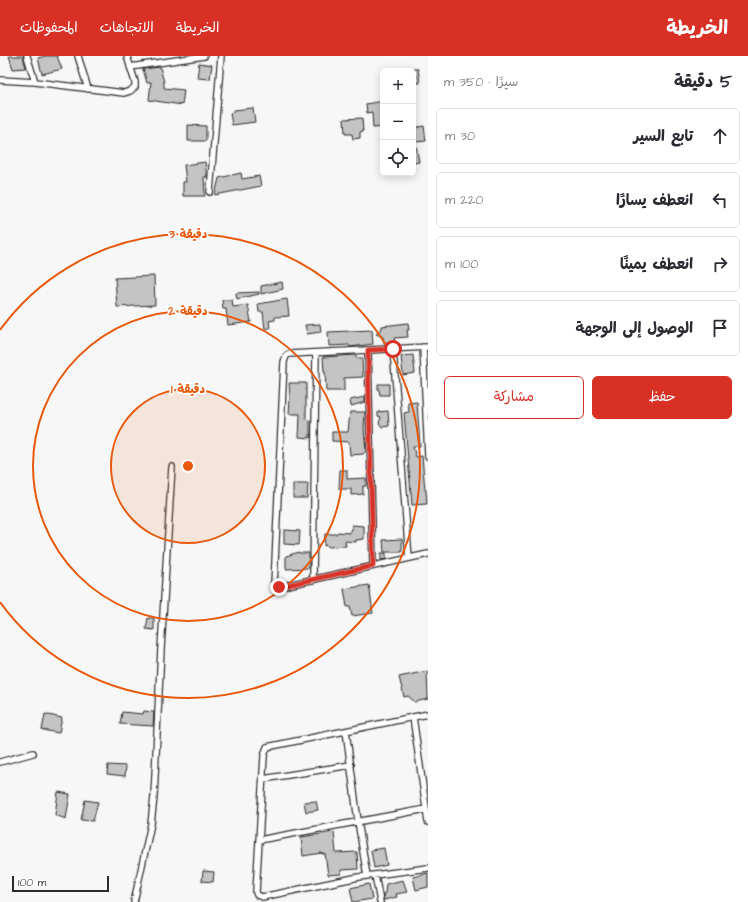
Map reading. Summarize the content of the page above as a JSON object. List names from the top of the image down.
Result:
{
  "scale_bar": "100 m",
  "page": {
    "header": "الخريطة",
    "nav": ["الخريطة", "الاتجاهات", "المحفوظات"],
    "heading": ["5 دقيقة", "سيرًا · 350 m"],
    "map_buttons": ["+", "−"],
    "list": [
      ["تابع السير", "30 m"],
      ["انعطف يسارًا", "220 m"],
      ["انعطف يمينًا", "100 m"],
      "الوصول إلى الوجهة"
    ],
    "buttons": ["حفظ", "مشاركة"],
    "scale": "100 m"
  },
  "rings": ["3 دقيقة", "2 دقيقة", "1 دقيقة"]
}
